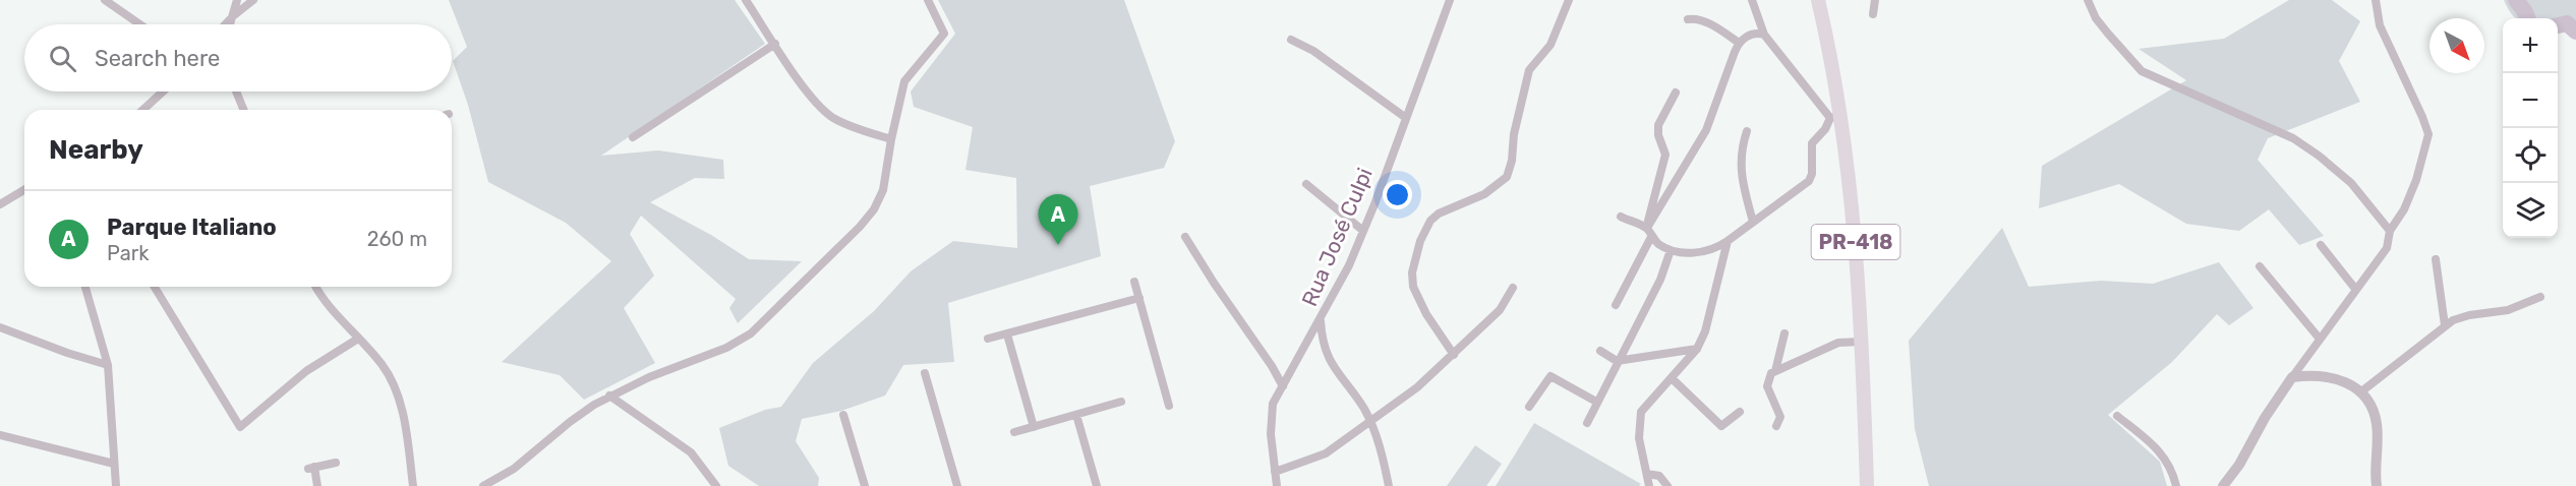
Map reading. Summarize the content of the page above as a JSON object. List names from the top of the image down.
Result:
{
  "streets": {
    "highway": ["PR-418"],
    "street": ["Rua José Culpi"]
  },
  "north": "bottom right",
  "page": {
    "map_buttons": ["+", "−"],
    "search": "Search here",
    "heading": "Nearby",
    "list": [
      {
        "mark": "A",
        "name": "Parque Italiano",
        "note": "Park",
        "value": "260 m"
      }
    ],
    "pins": "A"
  }
}
